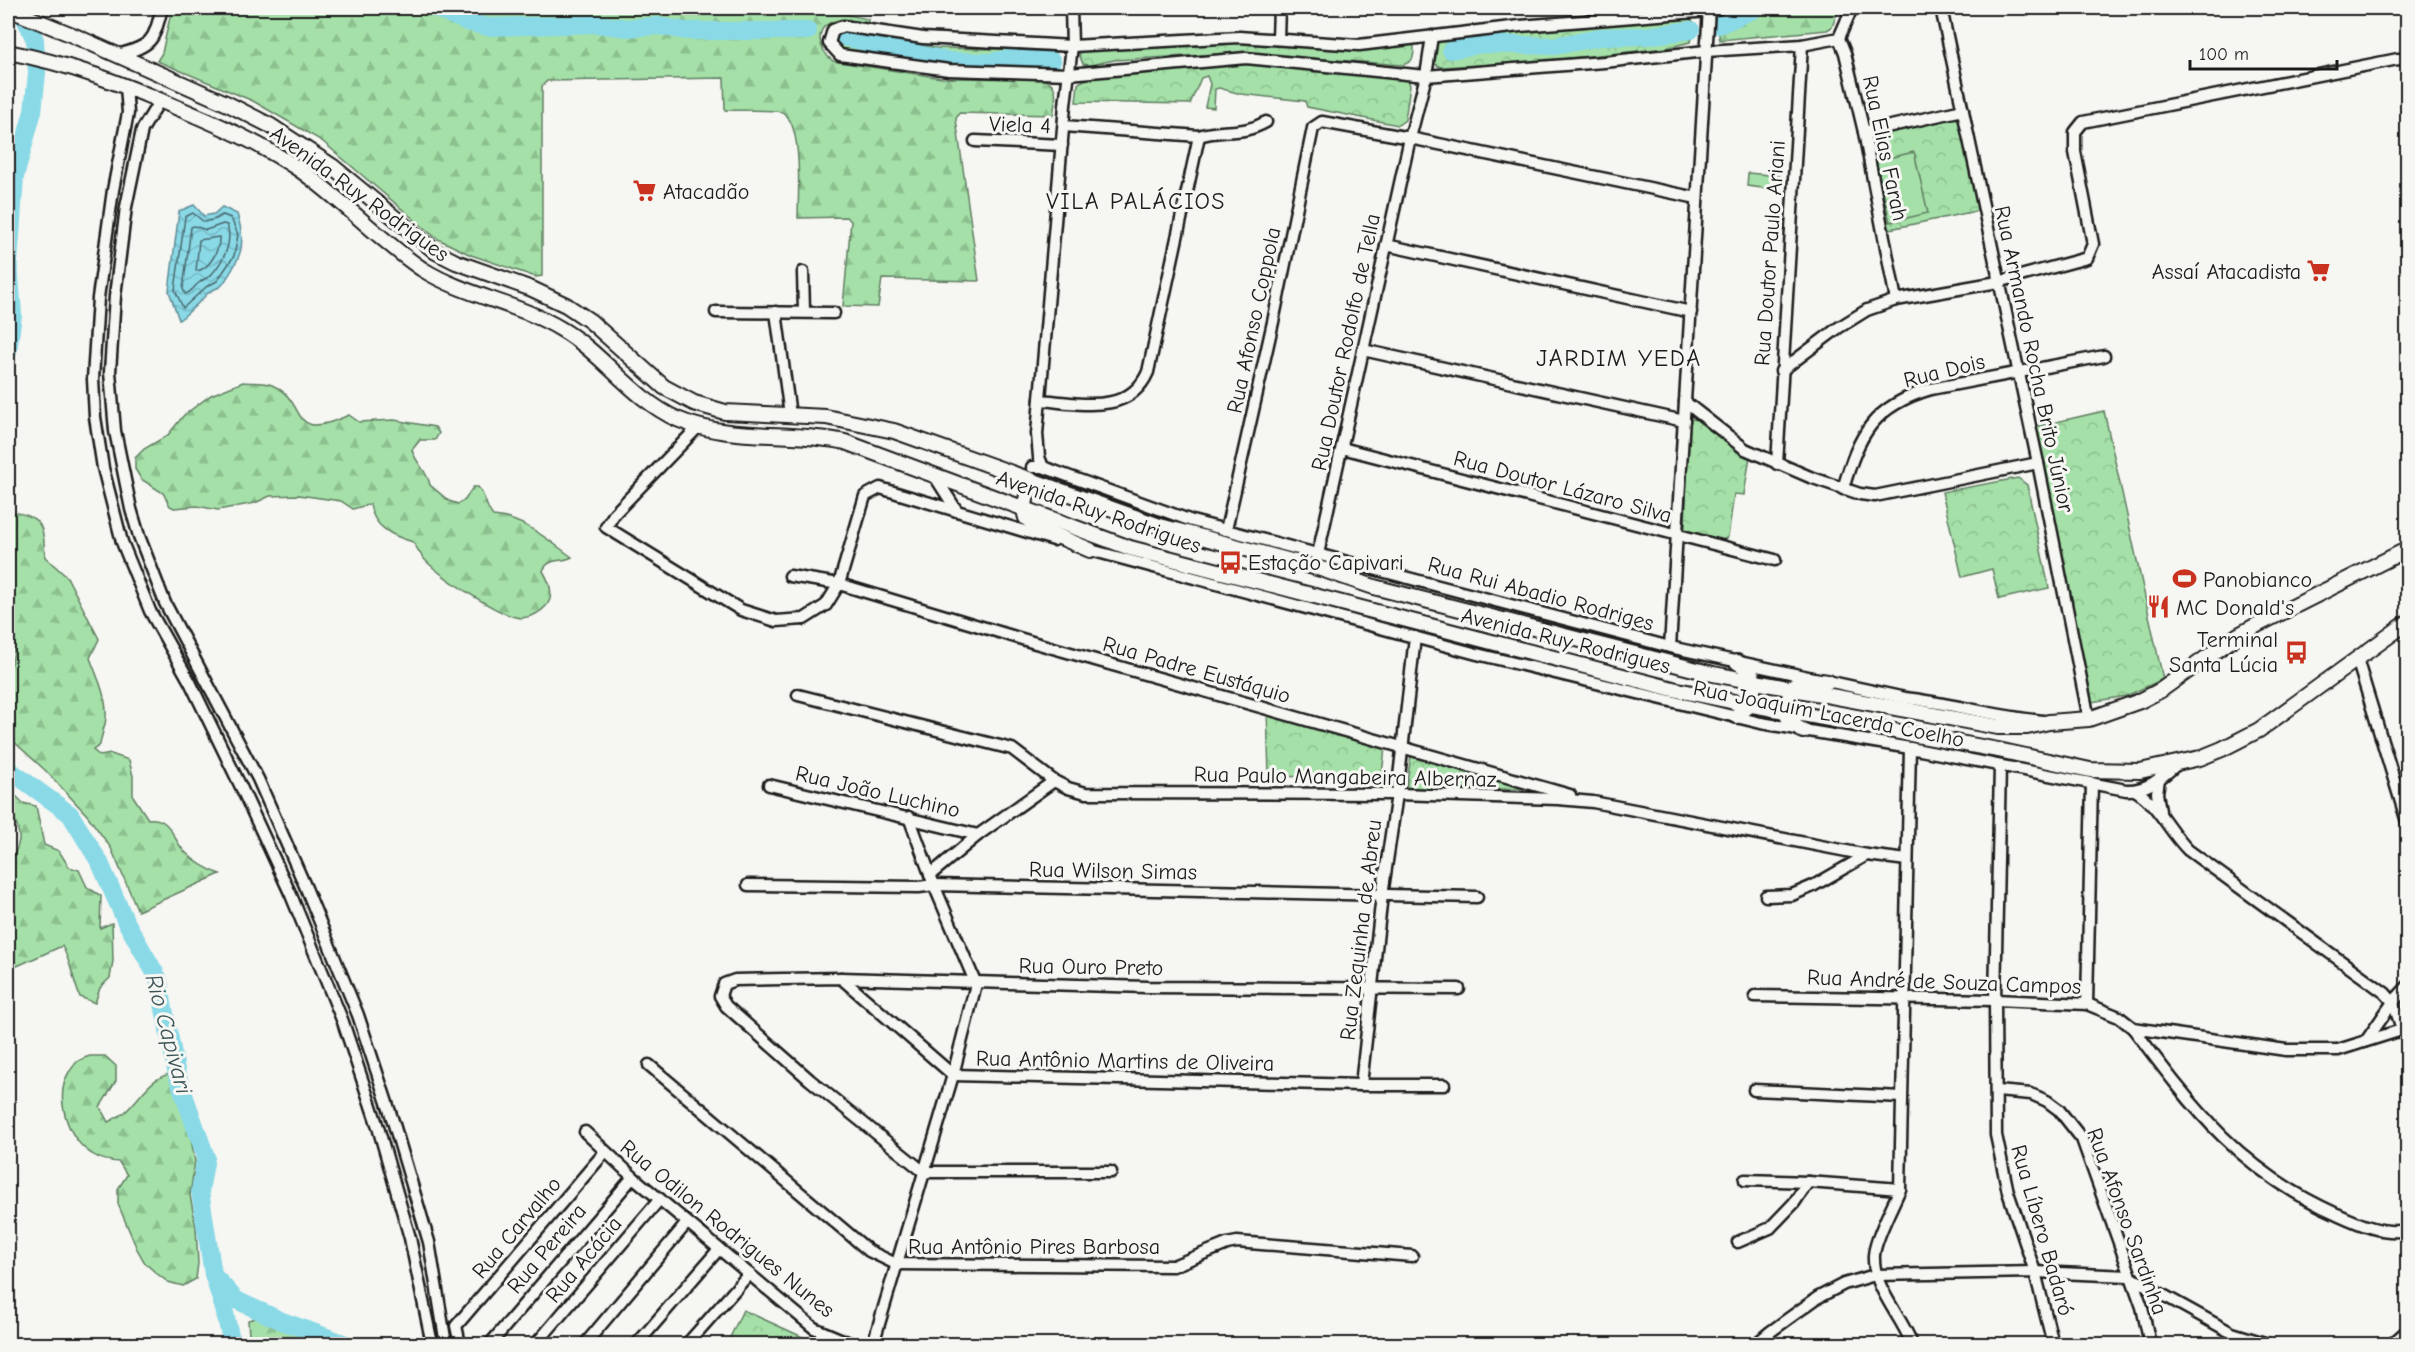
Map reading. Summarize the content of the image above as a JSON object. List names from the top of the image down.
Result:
{
  "streets": {
    "main road": ["Avenida Ruy Rodrigues"],
    "street": [
      "Viela 4",
      "Rua Elias Farah",
      "Rua Doutor Paulo Ariani",
      "Rua Afonso Coppola",
      "Rua Doutor Rodolfo de Tella",
      "Rua Armando Rocha Brito Júnior",
      "Rua Dois",
      "Rua Doutor Lázaro Silva",
      "Rua Rui Abadio Rodriges",
      "Rua Padre Eustáquio",
      "Rua Joaquim Lacerda Coelho",
      "Rua Paulo Mangabeira Albernaz",
      "Rua João Luchino",
      "Rua Wilson Simas",
      "Rua Zequinha de Abreu",
      "Rua Ouro Preto",
      "Rua André de Souza Campos",
      "Rua Antônio Martins de Oliveira",
      "Rua Afonso Sardinha",
      "Rua Carvalho",
      "Rua Odilon Rodrigues Nunes",
      "Rua Líbero Badaró",
      "Rua Antônio Pires Barbosa",
      "Rua Pereira",
      "Rua Acácia"
    ]
  },
  "crossings": [
    ["Avenida Ruy Rodrigues", "Rua Armando Rocha Brito Júnior"],
    ["Avenida Ruy Rodrigues", "Rua Rui Abadio Rodriges"],
    ["Avenida Ruy Rodrigues", "Rua Joaquim Lacerda Coelho"],
    ["Rua Afonso Coppola", "Rua Doutor Rodolfo de Tella"],
    ["Rua Afonso Coppola", "Rua Rui Abadio Rodriges"],
    ["Rua Doutor Rodolfo de Tella", "Rua Doutor Lázaro Silva"],
    ["Rua Doutor Rodolfo de Tella", "Rua Rui Abadio Rodriges"],
    ["Rua Armando Rocha Brito Júnior", "Rua Dois"],
    ["Rua Padre Eustáquio", "Rua Joaquim Lacerda Coelho"],
    ["Rua Padre Eustáquio", "Rua Paulo Mangabeira Albernaz"],
    ["Rua Padre Eustáquio", "Rua Zequinha de Abreu"],
    ["Rua Joaquim Lacerda Coelho", "Rua Zequinha de Abreu"],
    ["Rua Joaquim Lacerda Coelho", "Rua Líbero Badaró"],
    ["Rua Paulo Mangabeira Albernaz", "Rua Zequinha de Abreu"],
    ["Rua Wilson Simas", "Rua Zequinha de Abreu"],
    ["Rua Zequinha de Abreu", "Rua Ouro Preto"],
    ["Rua Zequinha de Abreu", "Rua Antônio Martins de Oliveira"],
    ["Rua Ouro Preto", "Rua Antônio Martins de Oliveira"],
    ["Rua André de Souza Campos", "Rua Líbero Badaró"],
    ["Rua Afonso Sardinha", "Rua Líbero Badaró"],
    ["Rua Carvalho", "Rua Odilon Rodrigues Nunes"],
    ["Rua Odilon Rodrigues Nunes", "Rua Pereira"],
    ["Rua Odilon Rodrigues Nunes", "Rua Acácia"]
  ],
  "districts": ["VILA PALÁCIOS", "JARDIM YEDA"],
  "water": ["Rio Capivari"],
  "places": {
    "supermarket": ["Atacadão", "Assaí Atacadista"],
    "bus stop": ["Estação Capivari", "Terminal Santa Lúcia"],
    "sports": ["Panobianco"],
    "restaurant": ["MC Donald's"]
  },
  "scale_bar": "100 m"
}
